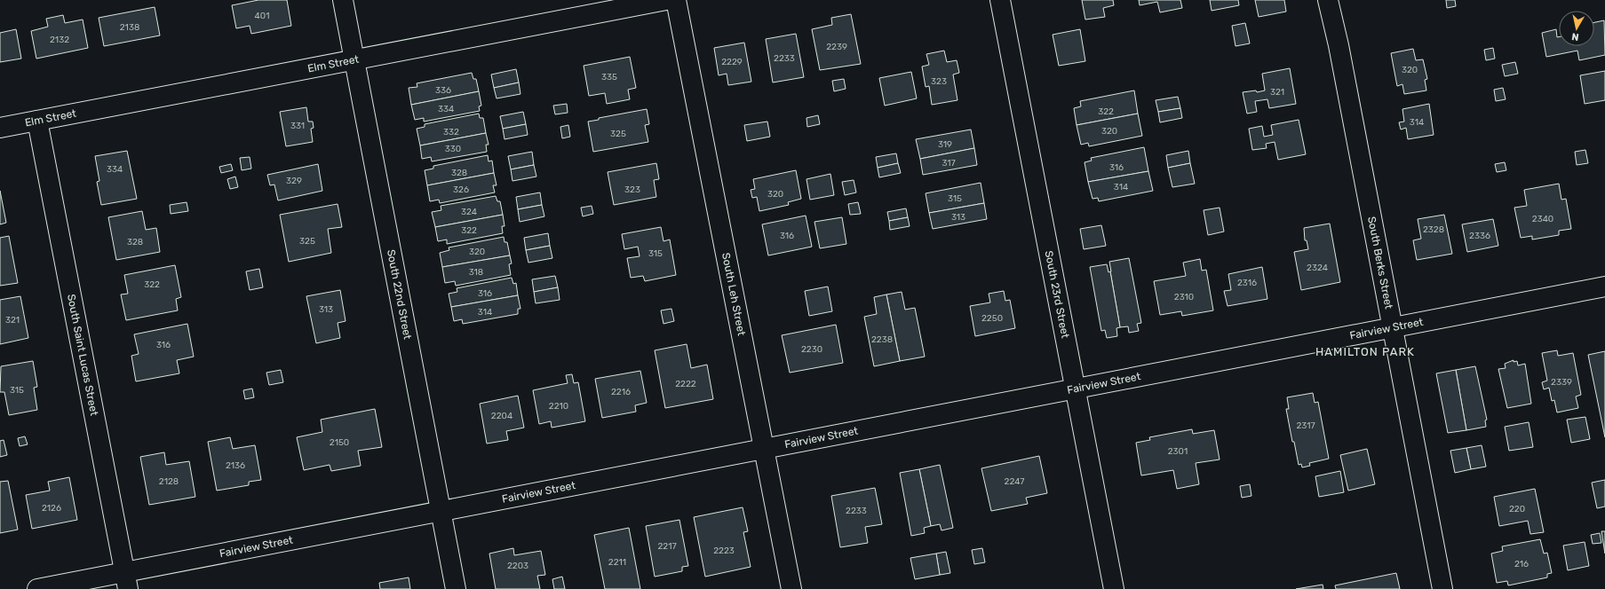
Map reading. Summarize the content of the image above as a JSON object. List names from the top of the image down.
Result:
{
  "streets": {
    "street": [
      "Elm Street",
      "South Berks Street",
      "South 22nd Street",
      "South Leh Street",
      "South 23rd Street",
      "Fairview Street",
      "South Saint Lucas Street"
    ]
  },
  "crossings": [
    ["Elm Street", "South 22nd Street"],
    ["Elm Street", "South Saint Lucas Street"],
    ["South Berks Street", "Fairview Street"],
    ["South 22nd Street", "Fairview Street"],
    ["South Leh Street", "Fairview Street"],
    ["South 23rd Street", "Fairview Street"],
    ["Fairview Street", "South Saint Lucas Street"]
  ],
  "districts": ["HAMILTON PARK"],
  "house_numbers": [
    "401",
    "2138",
    "2132",
    "2239",
    "2233",
    "2229",
    "320",
    "335",
    "323",
    "336",
    "321",
    "334",
    "322",
    "314",
    "331",
    "320",
    "332",
    "325",
    "319",
    "330",
    "317",
    "316",
    "334",
    "328",
    "329",
    "314",
    "326",
    "323",
    "320",
    "315",
    "324",
    "313",
    "2340",
    "2328",
    "322",
    "316",
    "2336",
    "325",
    "328",
    "320",
    "315",
    "2324",
    "318",
    "2316",
    "322",
    "316",
    "2310",
    "313",
    "314",
    "2250",
    "321",
    "2238",
    "316",
    "2230",
    "2339",
    "2222",
    "315",
    "2216",
    "2210",
    "2204",
    "2317",
    "2150",
    "2301",
    "2136",
    "2128",
    "2247",
    "2126",
    "220",
    "2233",
    "2217",
    "2223",
    "2211",
    "216",
    "2203"
  ],
  "north": "bottom"
}
